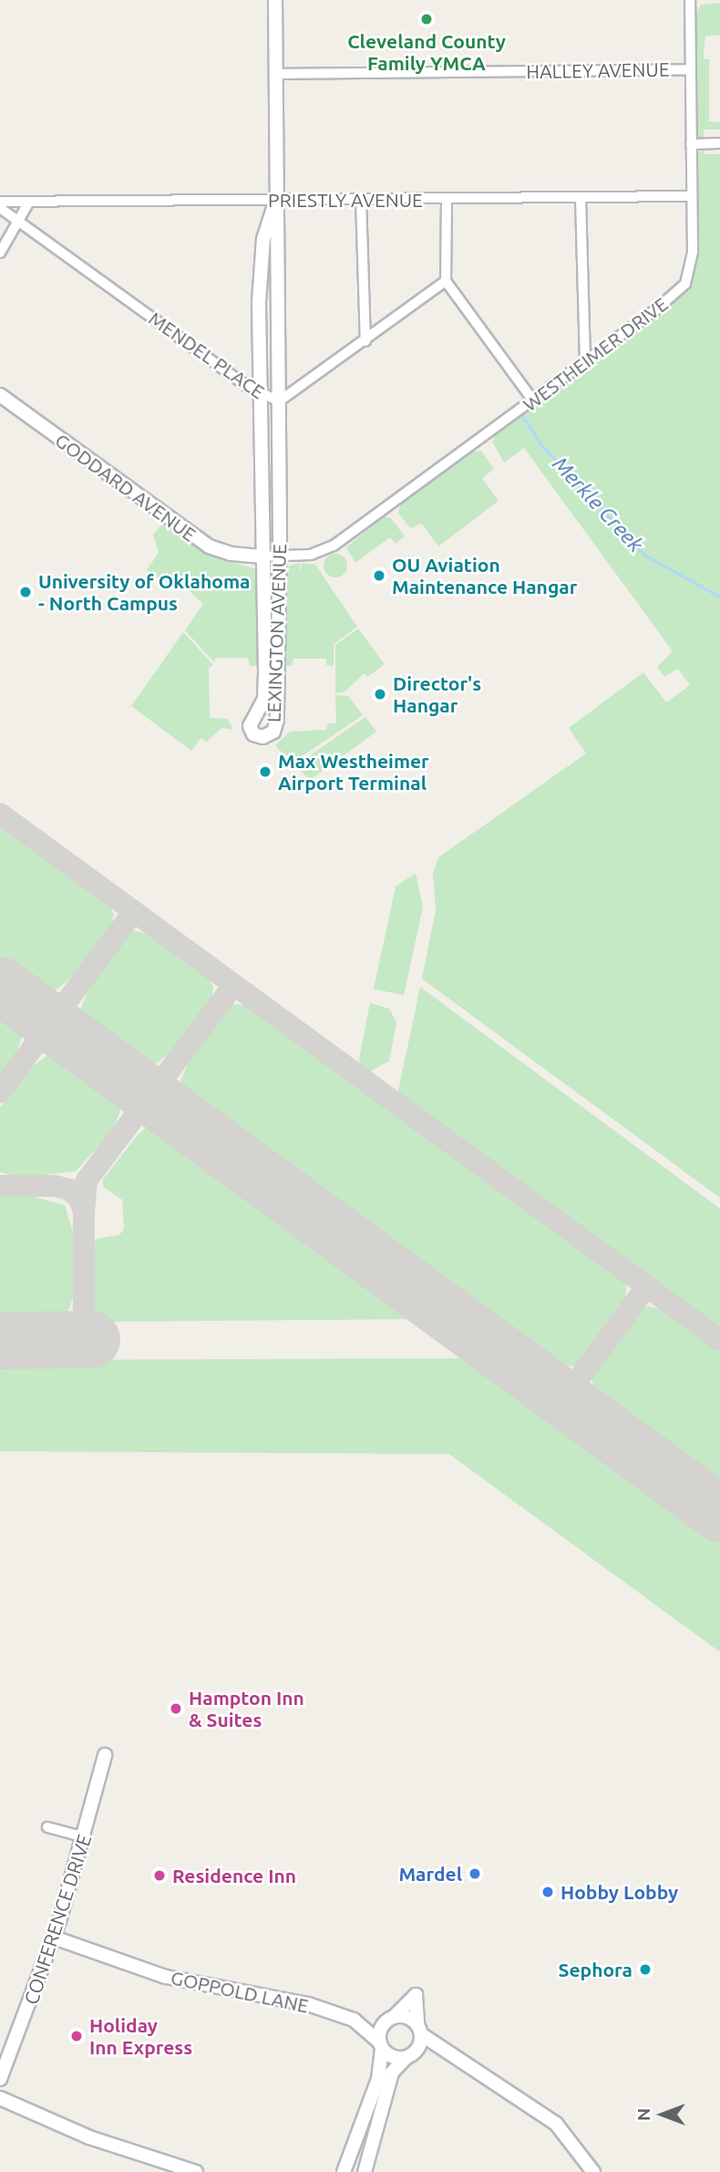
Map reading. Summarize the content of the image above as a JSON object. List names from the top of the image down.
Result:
{
  "streets": {
    "street": [
      "HALLEY AVENUE",
      "PRIESTLY AVENUE",
      "WESTHEIMER DRIVE",
      "MENDEL PLACE",
      "GODDARD AVENUE",
      "LEXINGTON AVENUE",
      "CONFERENCE DRIVE",
      "GOPPOLD LANE"
    ]
  },
  "crossings": [
    ["HALLEY AVENUE", "WESTHEIMER DRIVE"],
    ["HALLEY AVENUE", "LEXINGTON AVENUE"],
    ["PRIESTLY AVENUE", "WESTHEIMER DRIVE"],
    ["PRIESTLY AVENUE", "LEXINGTON AVENUE"],
    ["WESTHEIMER DRIVE", "GODDARD AVENUE"],
    ["WESTHEIMER DRIVE", "LEXINGTON AVENUE"],
    ["MENDEL PLACE", "LEXINGTON AVENUE"],
    ["GODDARD AVENUE", "LEXINGTON AVENUE"],
    ["CONFERENCE DRIVE", "GOPPOLD LANE"]
  ],
  "water": ["Merkle Creek"],
  "places": [
    "Cleveland County Family YMCA",
    "OU Aviation Maintenance Hangar",
    "University of Oklahoma - North Campus",
    "Director's Hangar",
    "Max Westheimer Airport Terminal",
    "Hampton Inn & Suites",
    "Mardel",
    "Residence Inn",
    "Hobby Lobby",
    "Sephora",
    "Holiday Inn Express"
  ],
  "north": "left"
}
